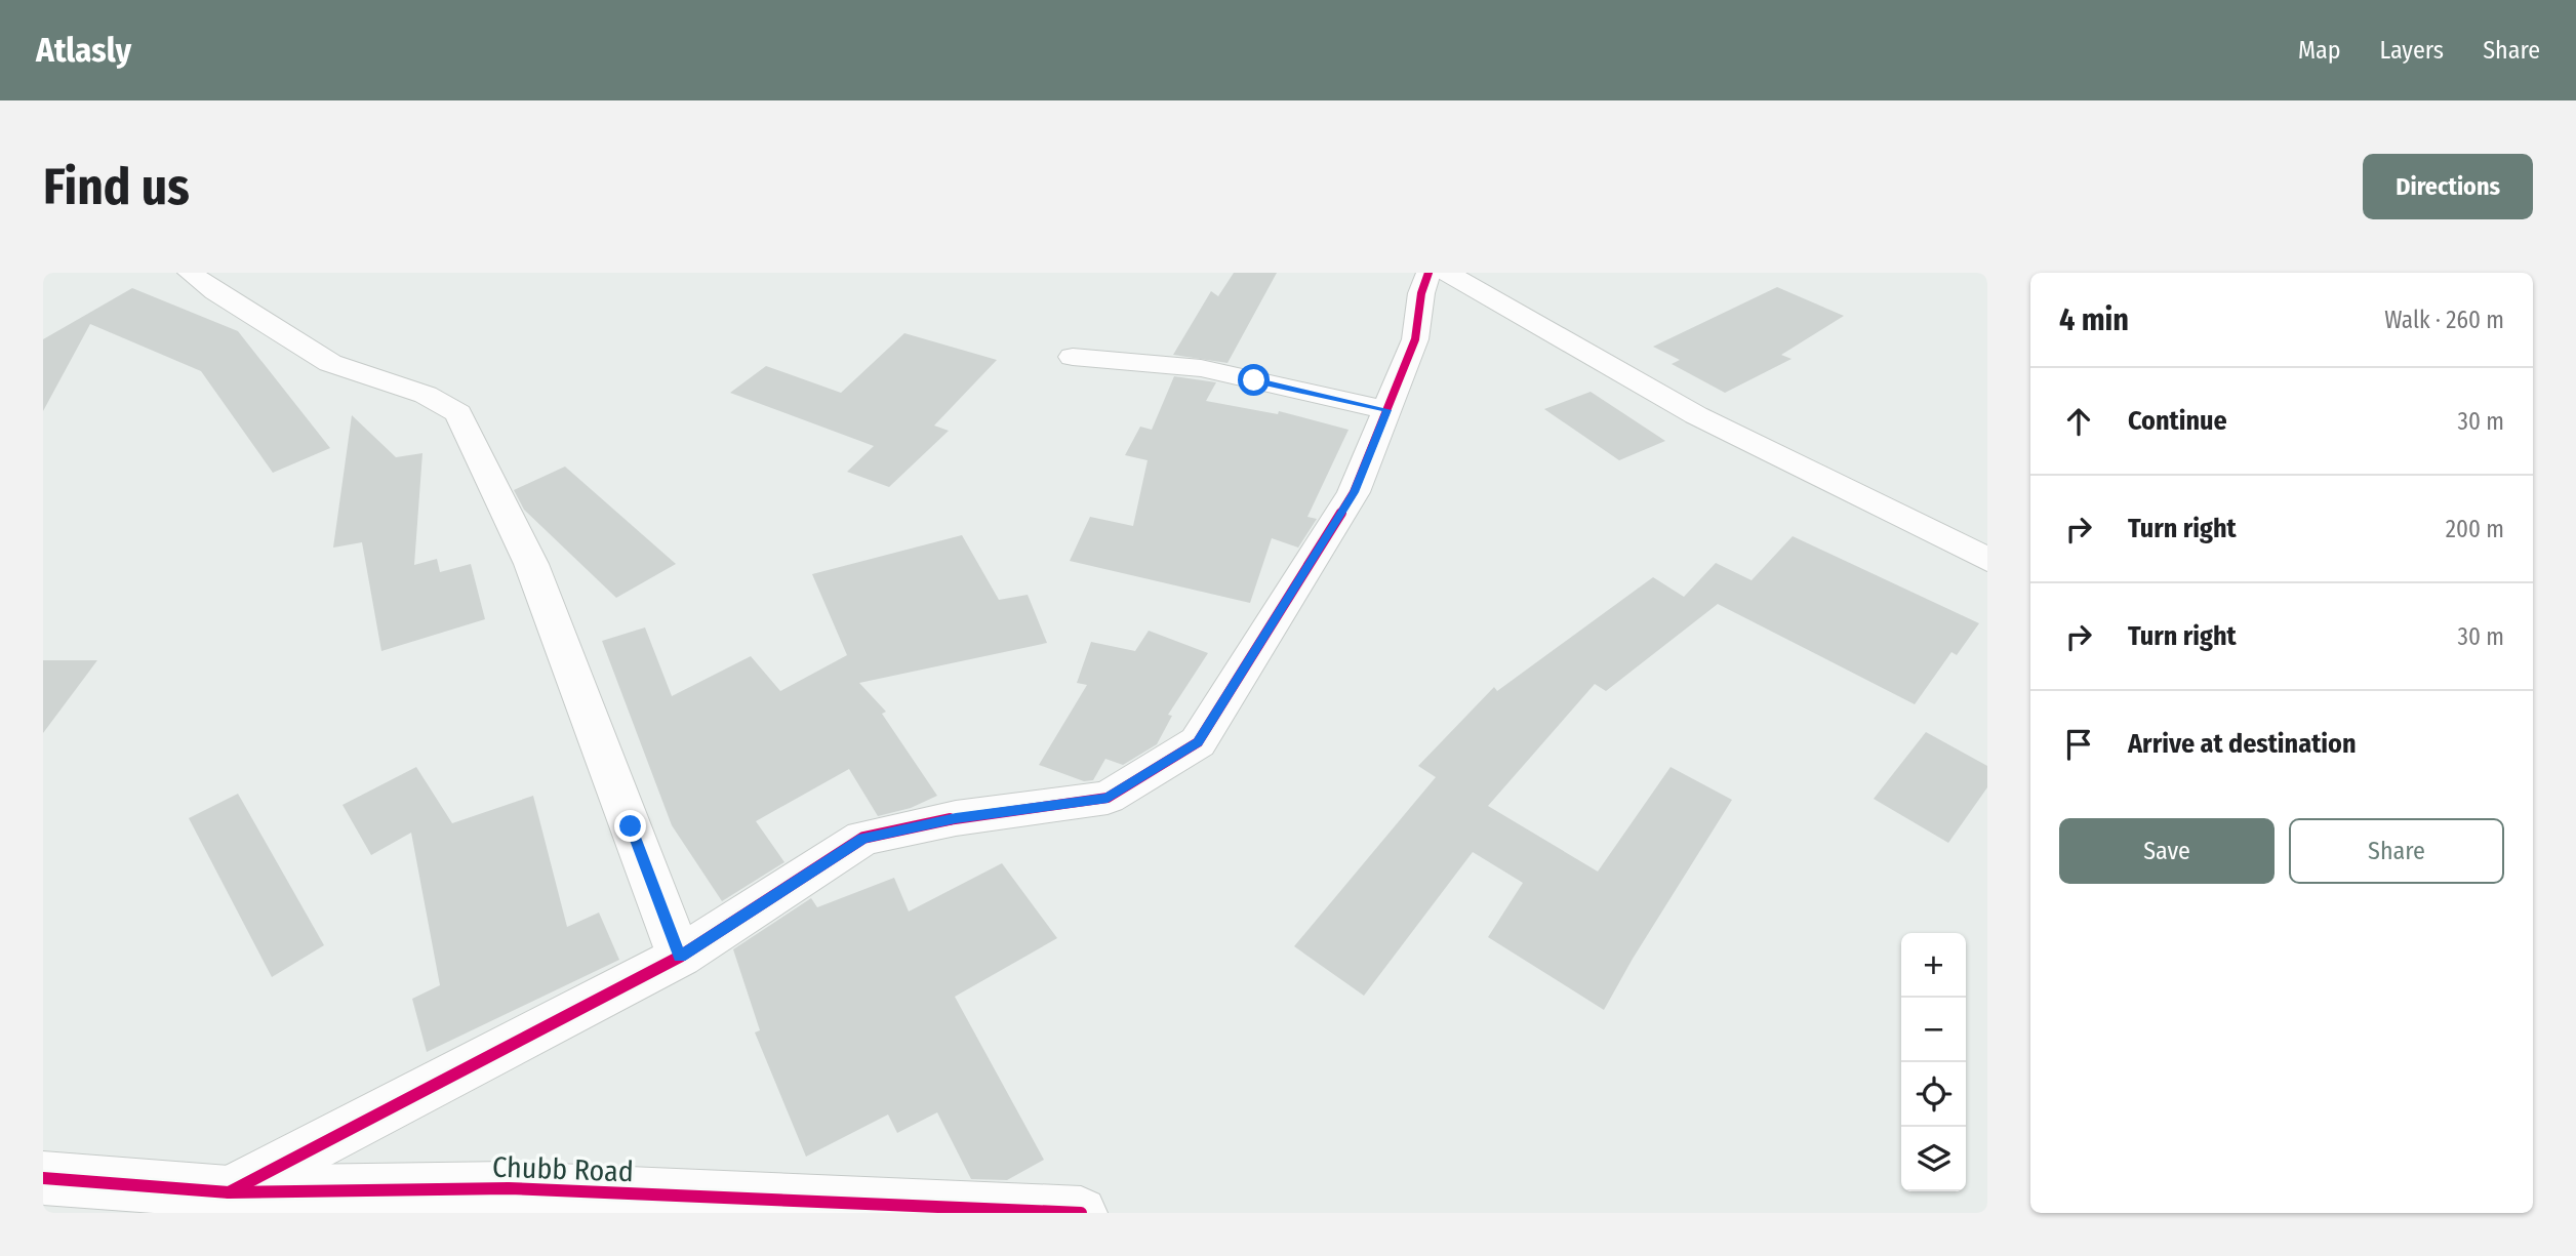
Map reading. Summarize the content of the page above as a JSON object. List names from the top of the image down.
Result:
{
  "streets": {
    "street": ["Chubb Road"]
  },
  "page": {
    "header": "Atlasly",
    "nav": ["Map", "Layers", "Share"],
    "buttons": [
      "Directions",
      ["Save", "Share"]
    ],
    "title": "Find us",
    "heading": ["4 min", "Walk · 260 m"],
    "list": [
      ["Continue", "30 m"],
      ["Turn right", "200 m"],
      ["Turn right", "30 m"],
      "Arrive at destination"
    ],
    "map_buttons": ["+", "−"]
  }
}
